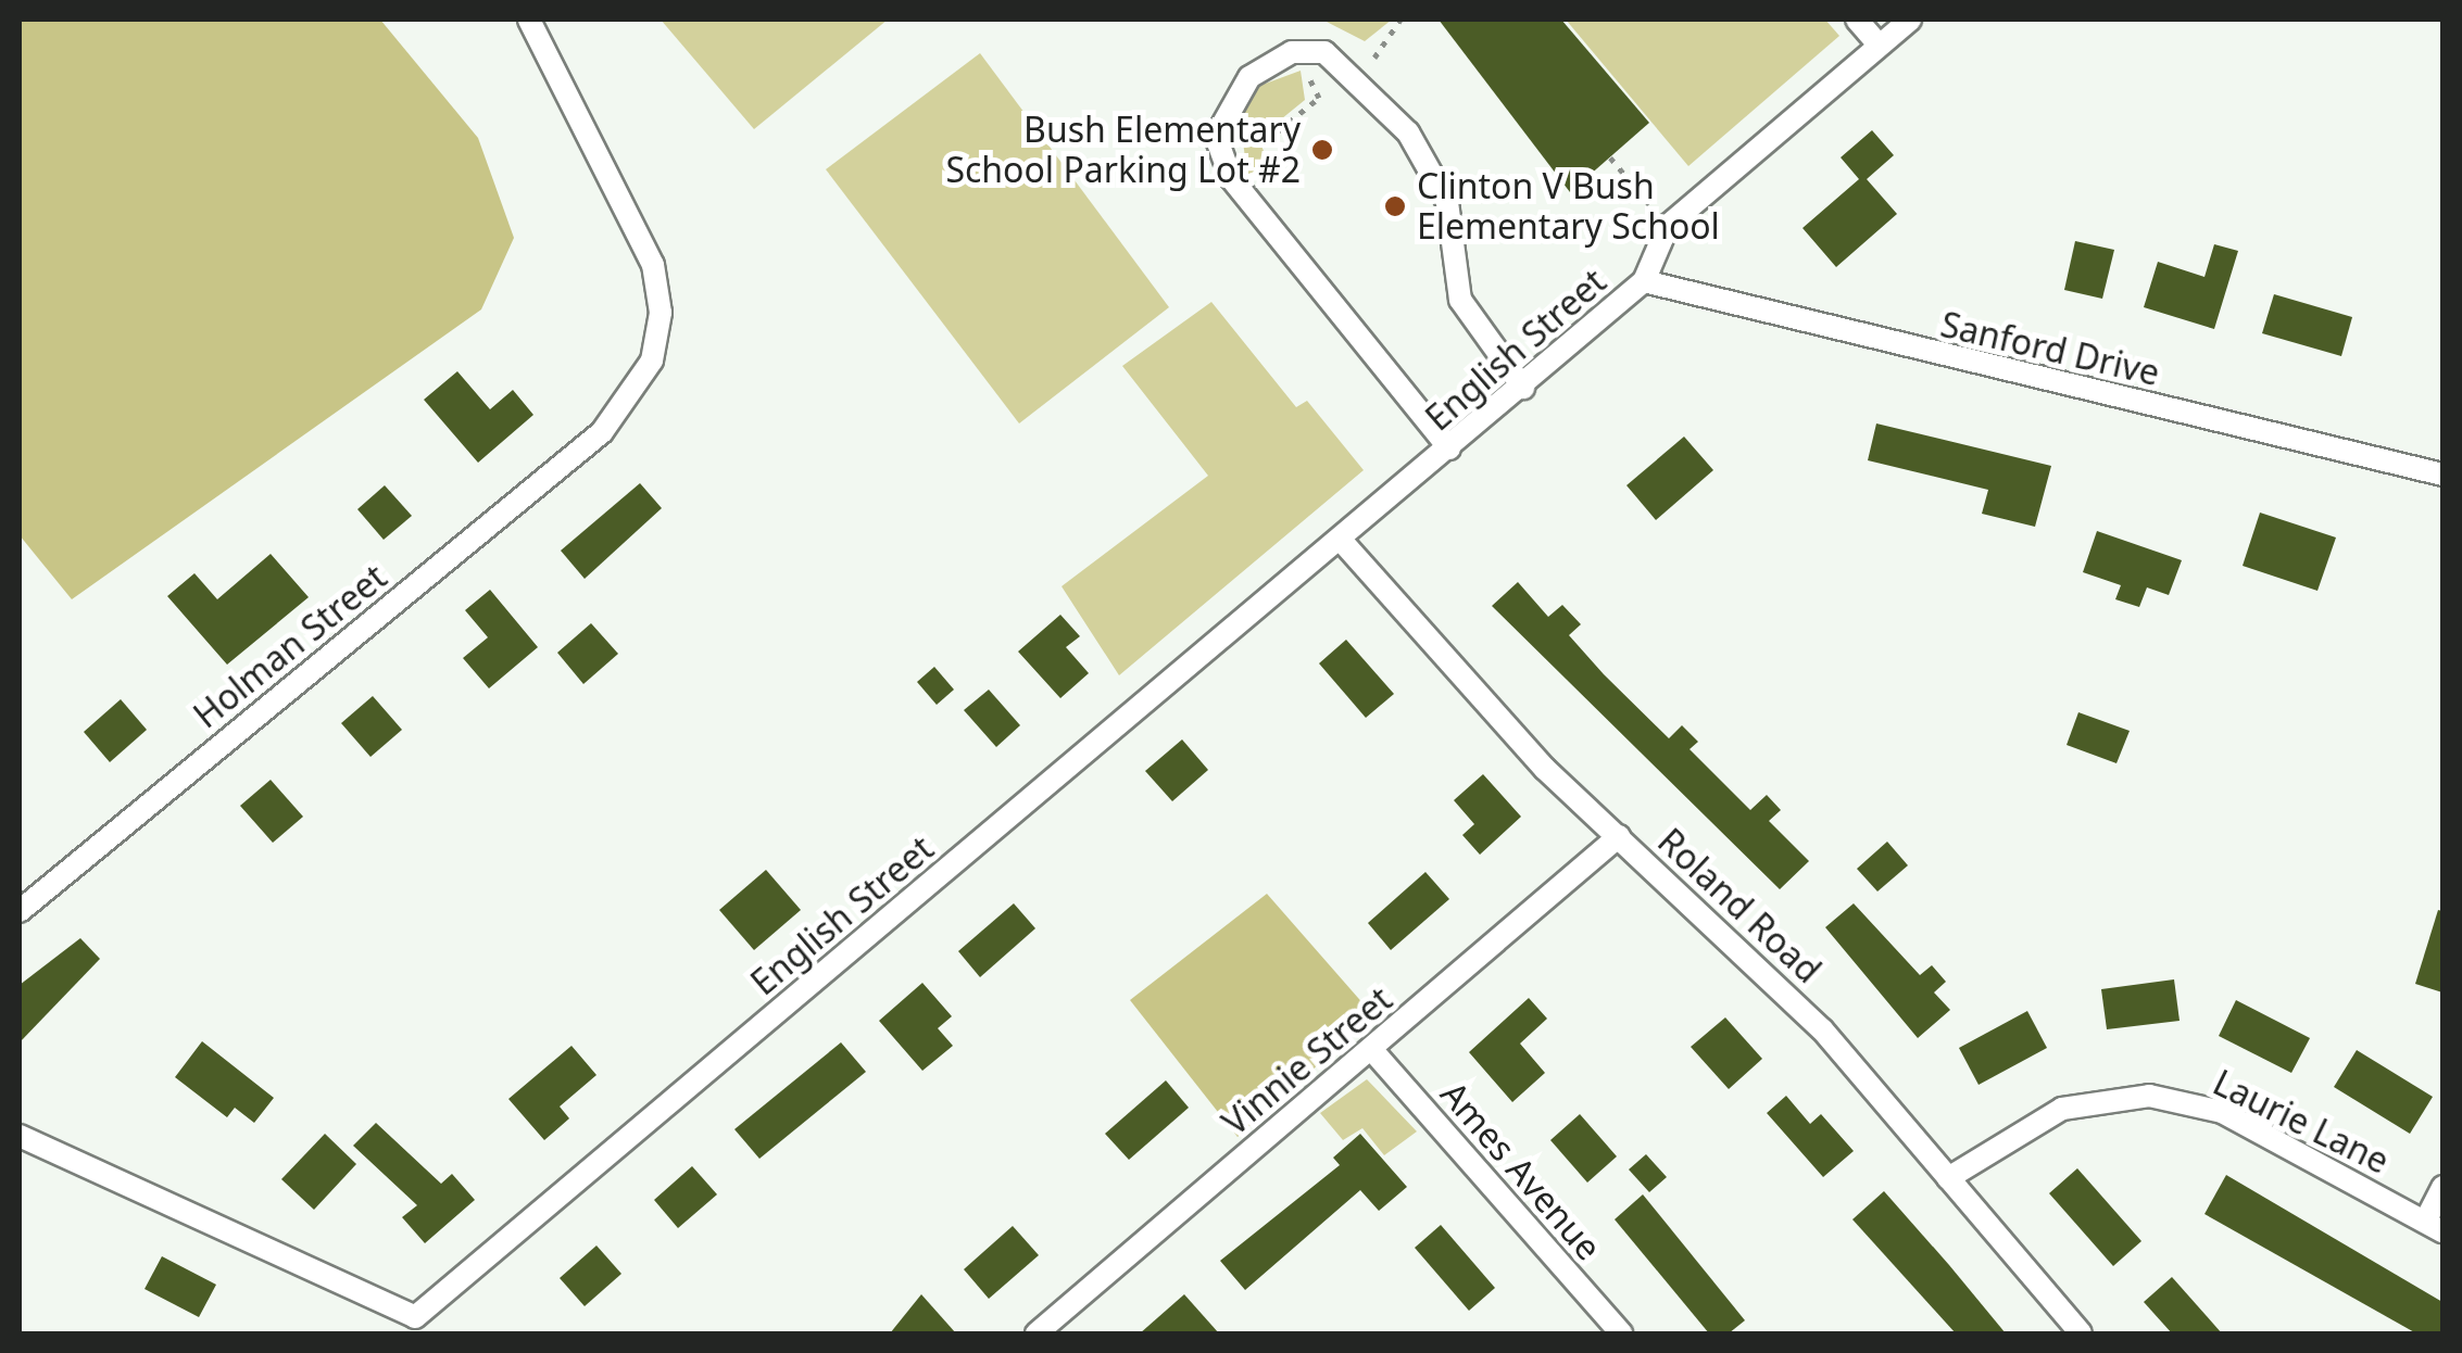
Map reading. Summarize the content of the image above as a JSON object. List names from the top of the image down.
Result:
{
  "streets": {
    "street": [
      "Sanford Drive",
      "English Street",
      "Holman Street",
      "Roland Road",
      "Vinnie Street",
      "Laurie Lane",
      "Ames Avenue"
    ]
  },
  "crossings": [
    ["Sanford Drive", "English Street"],
    ["English Street", "Roland Road"],
    ["Roland Road", "Vinnie Street"],
    ["Roland Road", "Laurie Lane"],
    ["Vinnie Street", "Ames Avenue"]
  ],
  "places": ["Bush Elementary School Parking Lot #2", "Clinton V Bush Elementary School"]
}
